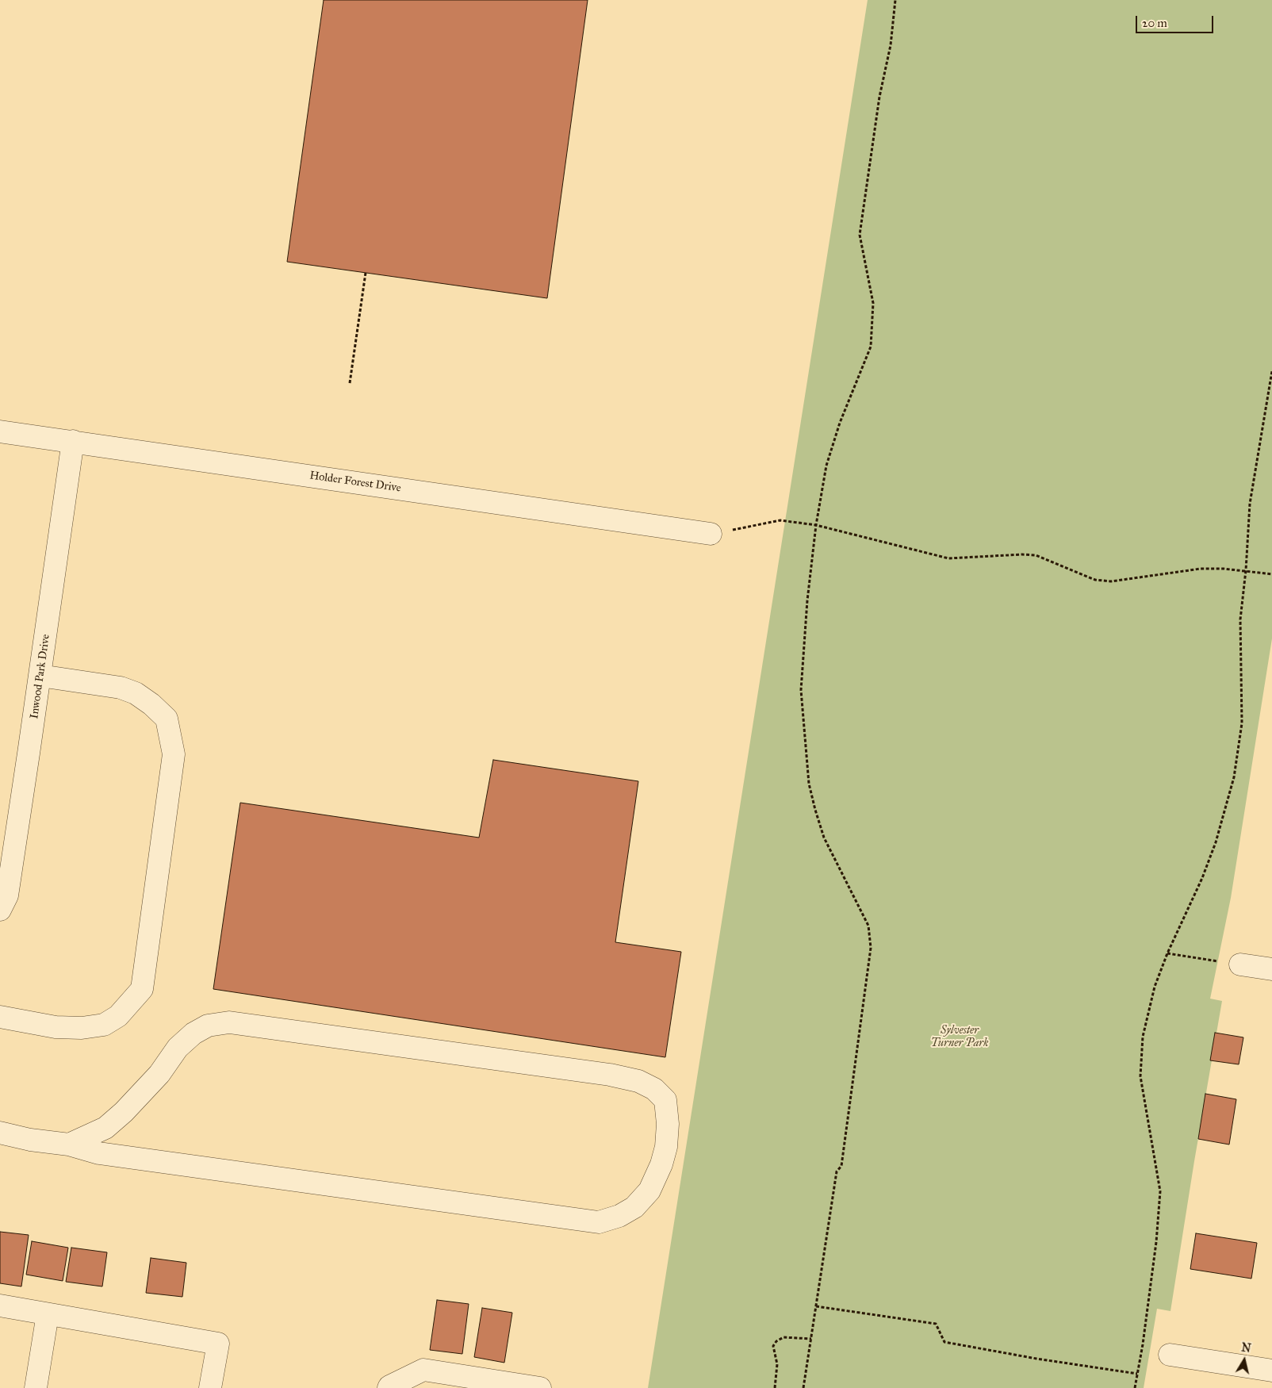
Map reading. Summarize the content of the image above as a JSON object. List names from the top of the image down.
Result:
{
  "streets": {
    "street": ["Holder Forest Drive", "Inwood Park Drive"]
  },
  "crossings": [
    ["Holder Forest Drive", "Inwood Park Drive"]
  ],
  "parks": ["Sylvester Turner Park"],
  "scale_bar": "20 m",
  "north": "top"
}
